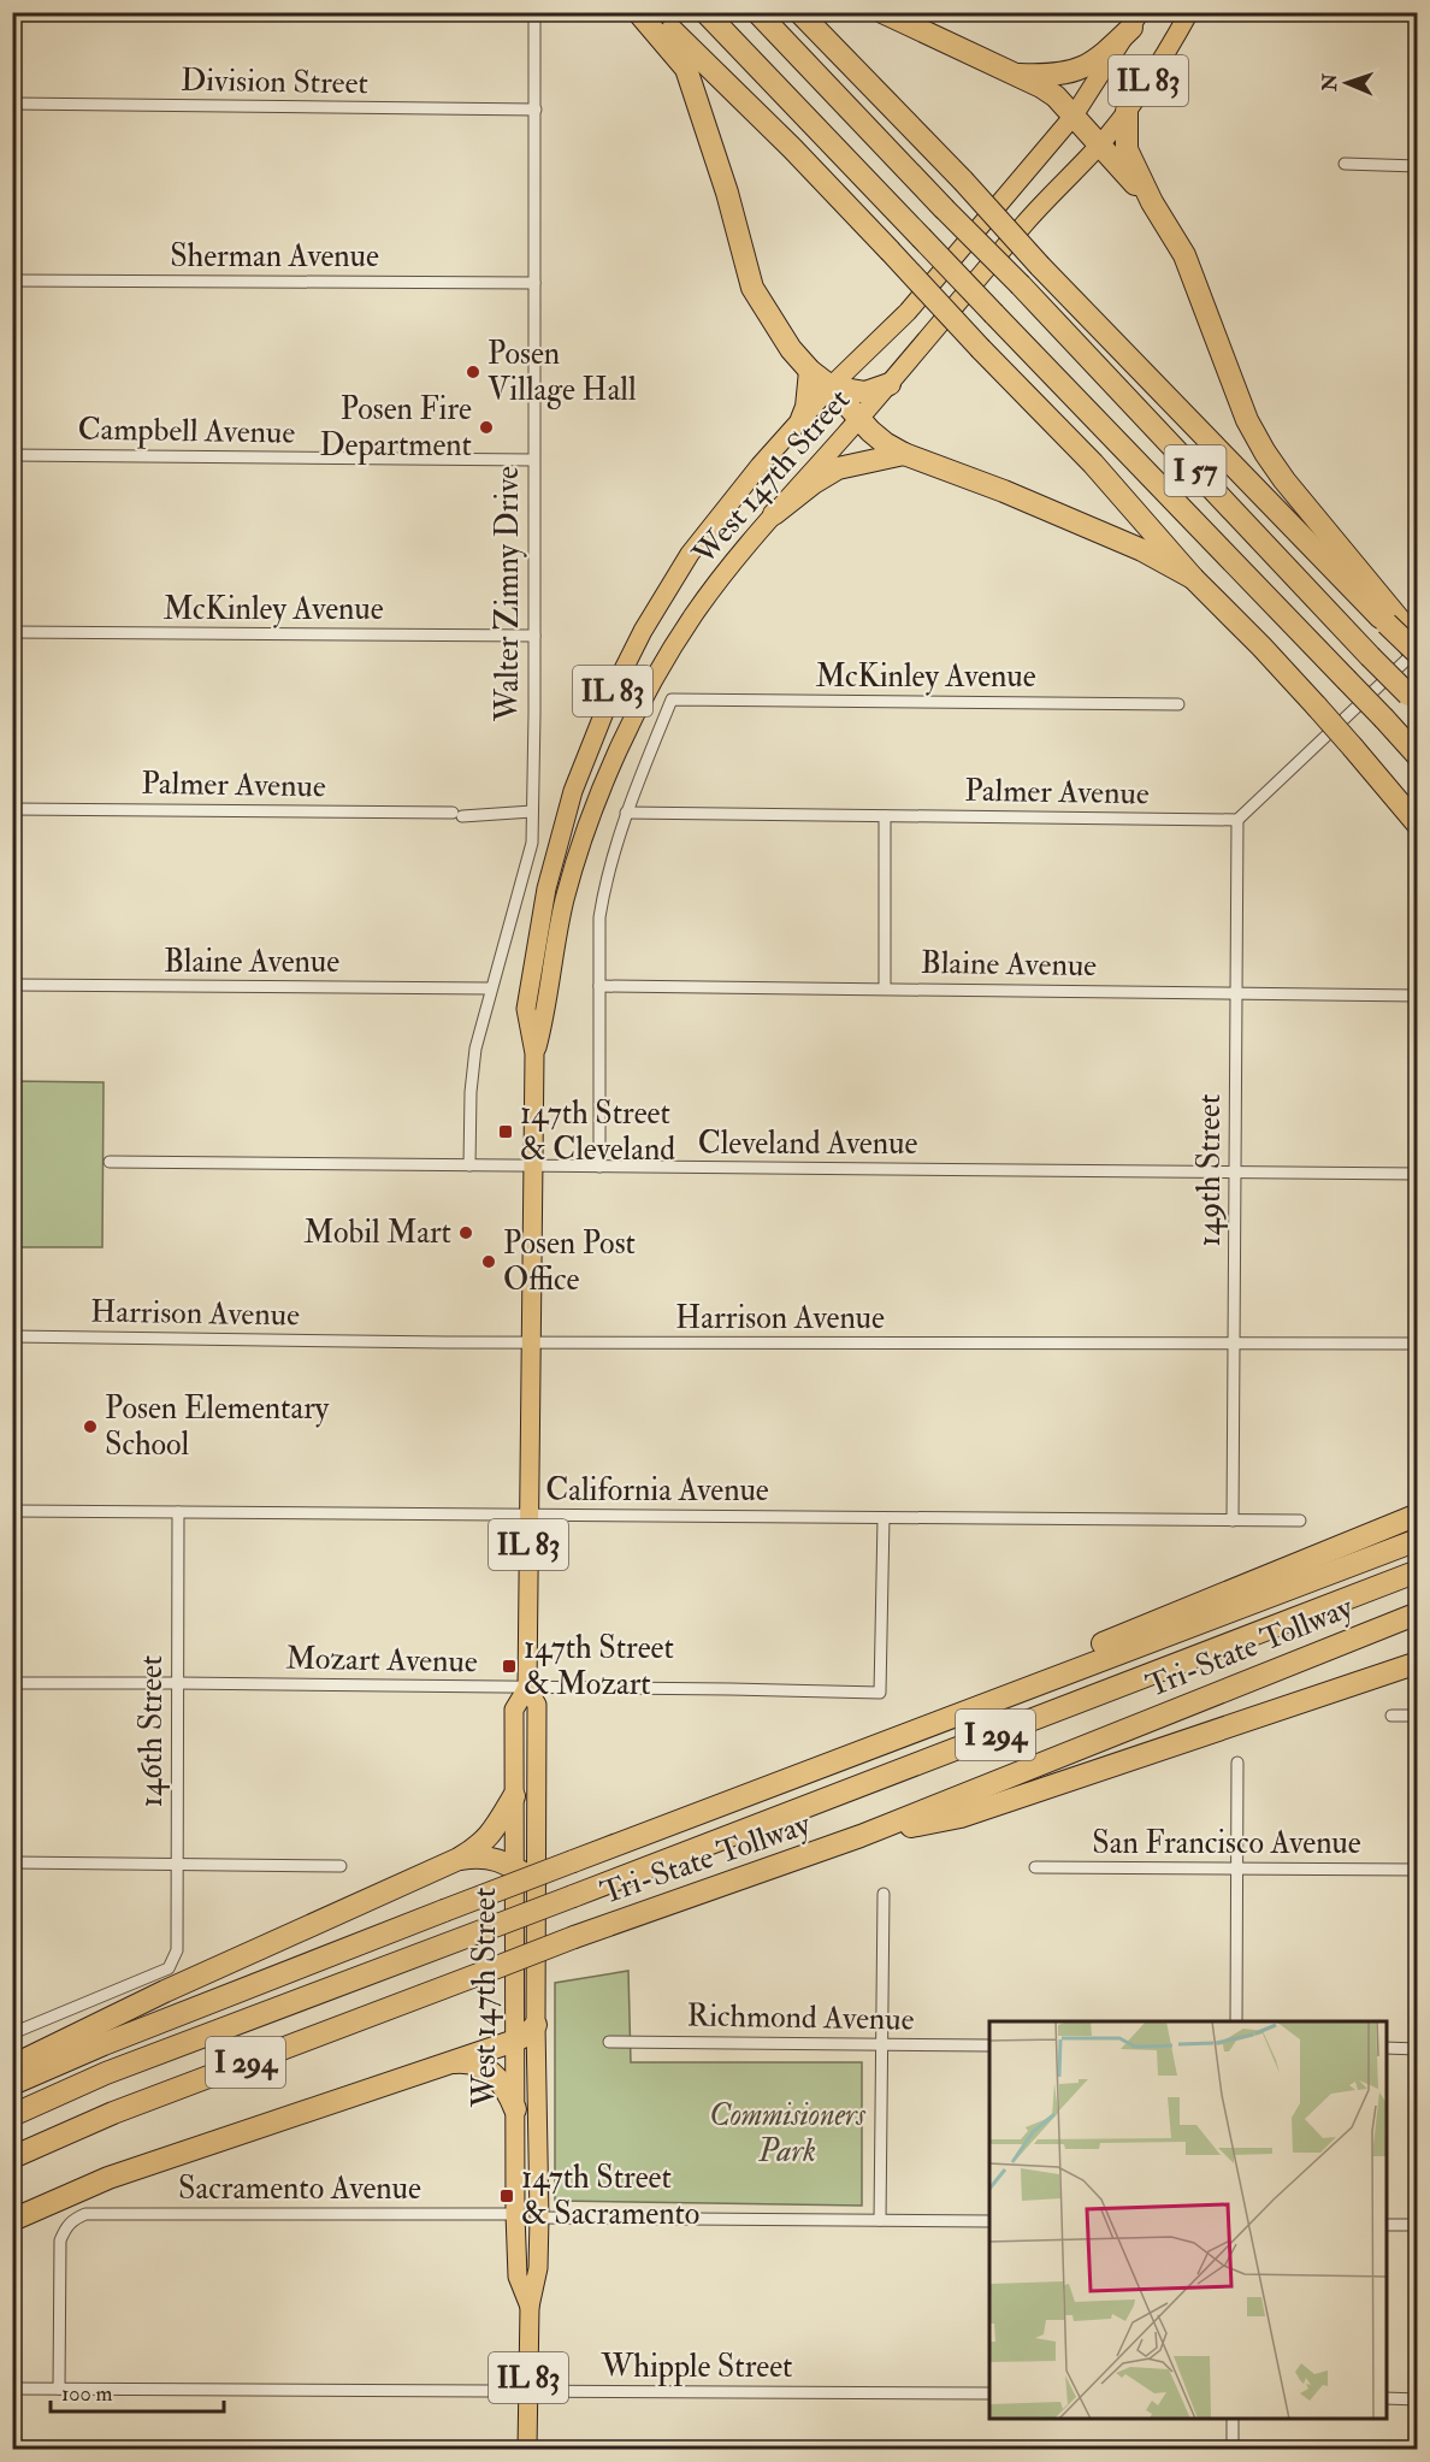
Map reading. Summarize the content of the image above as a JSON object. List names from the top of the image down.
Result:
{
  "streets": {
    "highway": ["I 57", "Tri-State Tollway", "I 294"],
    "main road": ["IL 83", "West 147th Street"],
    "street": [
      "Division Street",
      "Sherman Avenue",
      "Campbell Avenue",
      "Walter Zimny Drive",
      "McKinley Avenue",
      "Palmer Avenue",
      "Blaine Avenue",
      "Cleveland Avenue",
      "149th Street",
      "Harrison Avenue",
      "California Avenue",
      "Mozart Avenue",
      "146th Street",
      "San Francisco Avenue",
      "Richmond Avenue",
      "Sacramento Avenue",
      "Whipple Street"
    ]
  },
  "crossings": [
    ["Division Street", "Walter Zimny Drive"],
    ["Sherman Avenue", "Walter Zimny Drive"],
    ["Campbell Avenue", "Walter Zimny Drive"],
    ["West 147th Street", "Cleveland Avenue"],
    ["West 147th Street", "Harrison Avenue"],
    ["West 147th Street", "California Avenue"],
    ["West 147th Street", "Mozart Avenue"],
    ["West 147th Street", "Sacramento Avenue"],
    ["West 147th Street", "Whipple Street"],
    ["Walter Zimny Drive", "McKinley Avenue"],
    ["Walter Zimny Drive", "Palmer Avenue"],
    ["Walter Zimny Drive", "Blaine Avenue"],
    ["Walter Zimny Drive", "Cleveland Avenue"],
    ["McKinley Avenue", "Palmer Avenue"],
    ["Palmer Avenue", "149th Street"],
    ["Blaine Avenue", "149th Street"],
    ["Cleveland Avenue", "149th Street"],
    ["149th Street", "Harrison Avenue"],
    ["149th Street", "California Avenue"],
    ["California Avenue", "Mozart Avenue"],
    ["California Avenue", "146th Street"],
    ["Mozart Avenue", "146th Street"],
    ["Sacramento Avenue", "Whipple Street"]
  ],
  "parks": ["Commisioners Park"],
  "places": {
    "other": [
      "Posen Village Hall",
      "Posen Fire Department",
      "Mobil Mart",
      "Posen Post Office",
      "Posen Elementary School"
    ],
    "transit": ["147th Street & Cleveland", "147th Street & Mozart", "147th Street & Sacramento"]
  },
  "scale_bar": "100 m",
  "north": "left"
}
